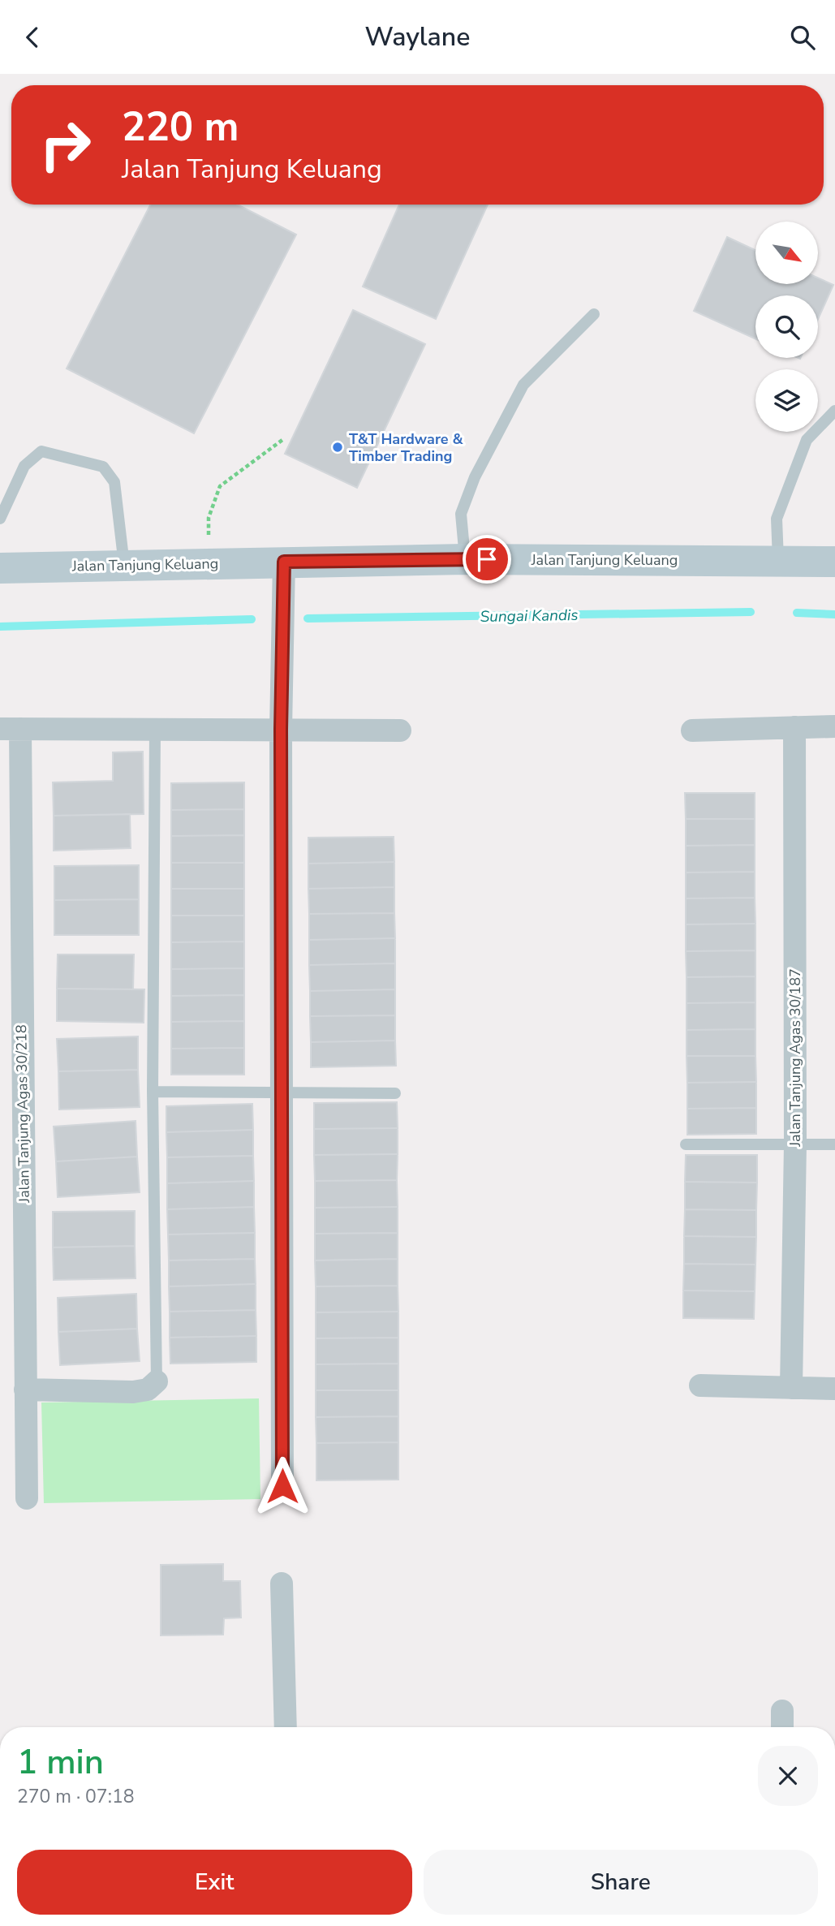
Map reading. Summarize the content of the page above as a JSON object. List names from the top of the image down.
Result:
{
  "streets": {
    "main road": ["Jalan Tanjung Keluang"],
    "street": ["Jalan Tanjung Agas 30/187", "Jalan Tanjung Agas 30/218"]
  },
  "water": ["Sungai Kandis"],
  "places": ["T&T Hardware & Timber Trading"],
  "north": "bottom right",
  "page": {
    "header": "Waylane",
    "turn": ["220 m", "Jalan Tanjung Keluang"],
    "heading": ["1 min", "270 m · 07:18"],
    "buttons": ["Exit", "Share"]
  }
}
